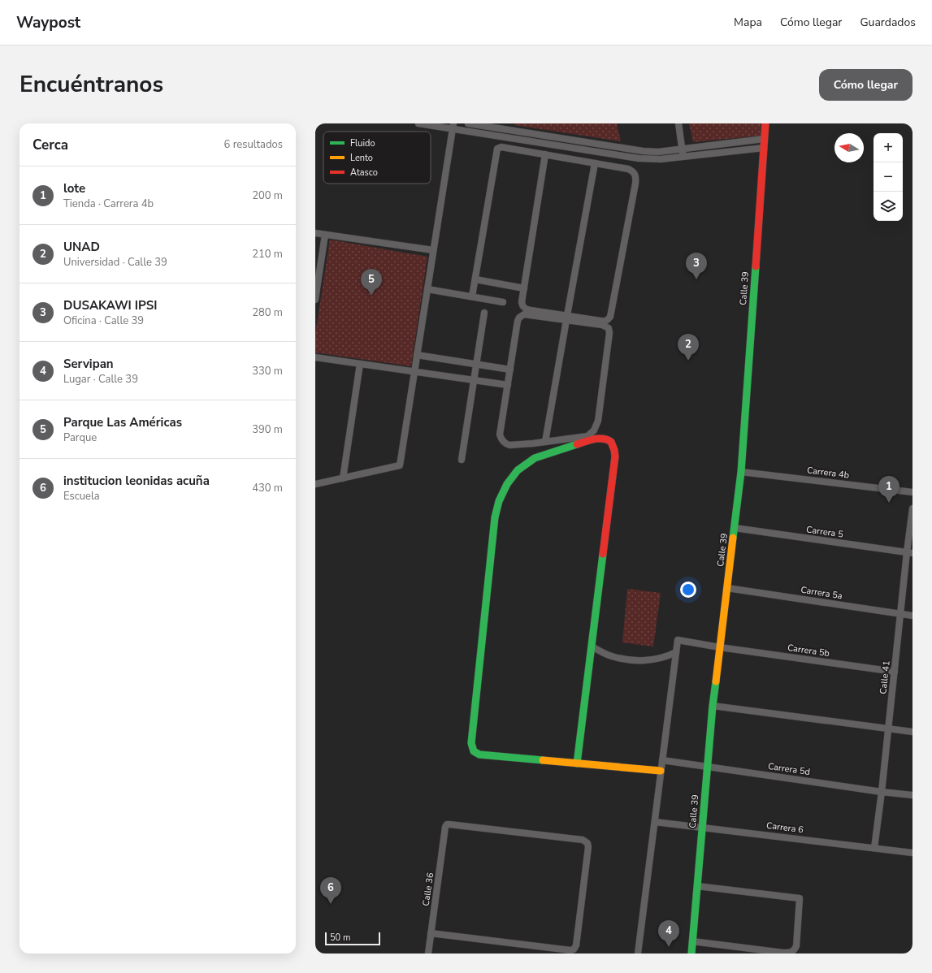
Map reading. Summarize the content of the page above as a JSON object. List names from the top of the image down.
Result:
{
  "streets": {
    "street": [
      "Calle 39",
      "Carrera 4b",
      "Carrera 5",
      "Carrera 5a",
      "Carrera 5b",
      "Calle 41",
      "Carrera 5d",
      "Carrera 6",
      "Calle 36"
    ]
  },
  "crossings": [
    ["Calle 39", "Carrera 4b"],
    ["Calle 39", "Carrera 5"],
    ["Calle 39", "Carrera 5a"],
    ["Calle 39", "Carrera 5b"],
    ["Calle 39", "Carrera 5d"],
    ["Calle 39", "Carrera 6"],
    ["Carrera 5", "Calle 41"],
    ["Carrera 5a", "Calle 41"],
    ["Carrera 5b", "Calle 41"],
    ["Calle 41", "Carrera 5d"],
    ["Calle 41", "Carrera 6"]
  ],
  "legend": ["Fluido", "Lento", "Atasco"],
  "scale_bar": "50 m",
  "north": "left",
  "page": {
    "header": "Waypost",
    "nav": ["Mapa", "Cómo llegar", "Guardados"],
    "title": "Encuéntranos",
    "buttons": "Cómo llegar",
    "heading": ["Cerca", "6 resultados"],
    "map_buttons": ["+", "−"],
    "list": [
      {
        "mark": "1",
        "name": "lote",
        "note": "Tienda · Carrera 4b",
        "value": "200 m"
      },
      {
        "mark": "2",
        "name": "UNAD",
        "note": "Universidad · Calle 39",
        "value": "210 m"
      },
      {
        "mark": "3",
        "name": "DUSAKAWI IPSI",
        "note": "Oficina · Calle 39",
        "value": "280 m"
      },
      {
        "mark": "4",
        "name": "Servipan",
        "note": "Lugar · Calle 39",
        "value": "330 m"
      },
      {
        "mark": "5",
        "name": "Parque Las Américas",
        "note": "Parque",
        "value": "390 m"
      },
      {
        "mark": "6",
        "name": "institucion leonidas acuña",
        "note": "Escuela",
        "value": "430 m"
      }
    ],
    "pins": [
      "3",
      "5",
      "2",
      "1",
      "6",
      "4"
    ],
    "scale": "50 m"
  }
}
